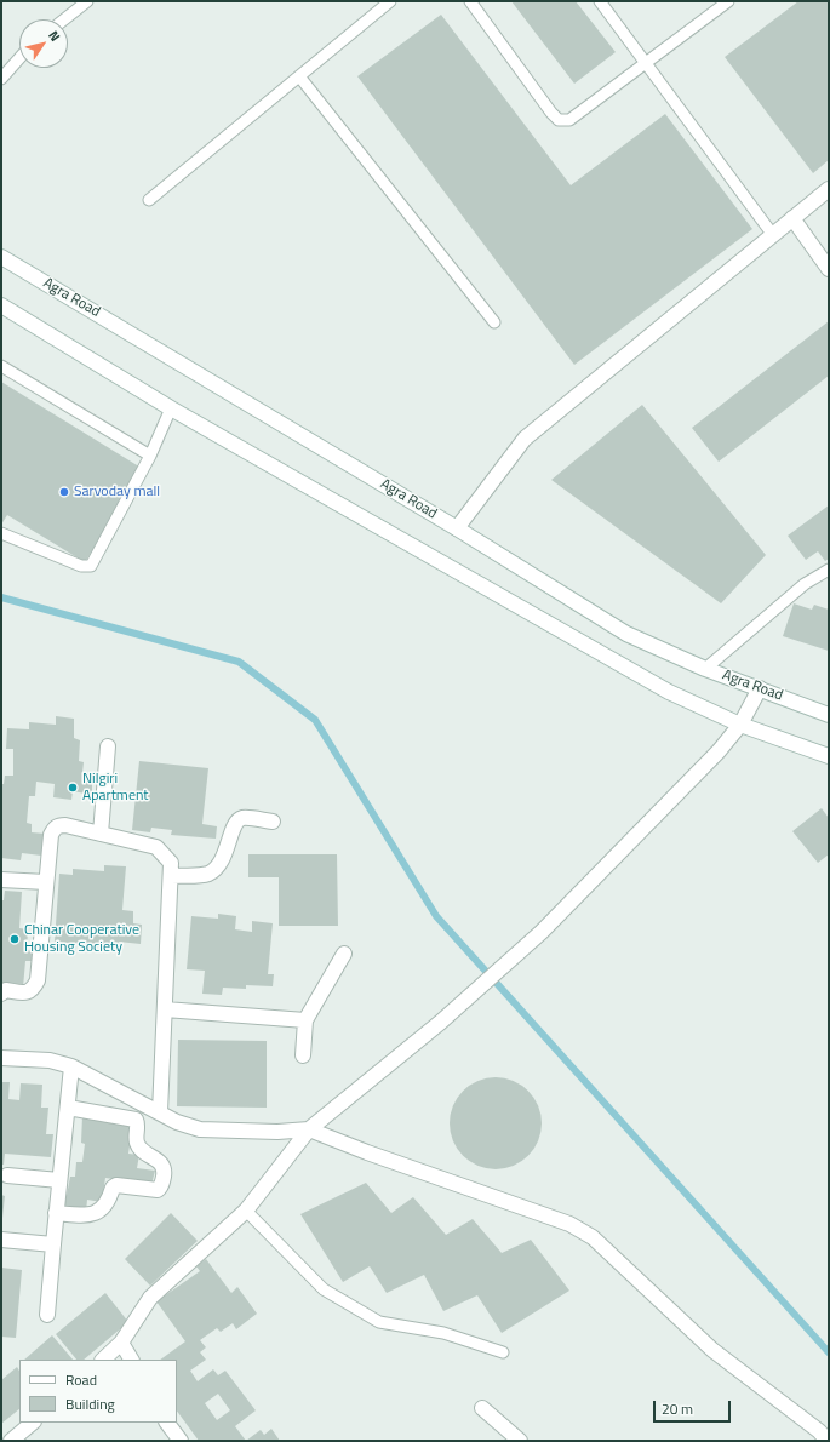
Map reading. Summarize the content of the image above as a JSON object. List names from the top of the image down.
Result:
{
  "streets": {
    "street": ["Agra Road"]
  },
  "places": ["Sarvoday mall", "Nilgiri Apartment", "Chinar Cooperative Housing Society"],
  "legend": ["Road", "Building"],
  "scale_bar": "20 m",
  "north": "top right"
}
